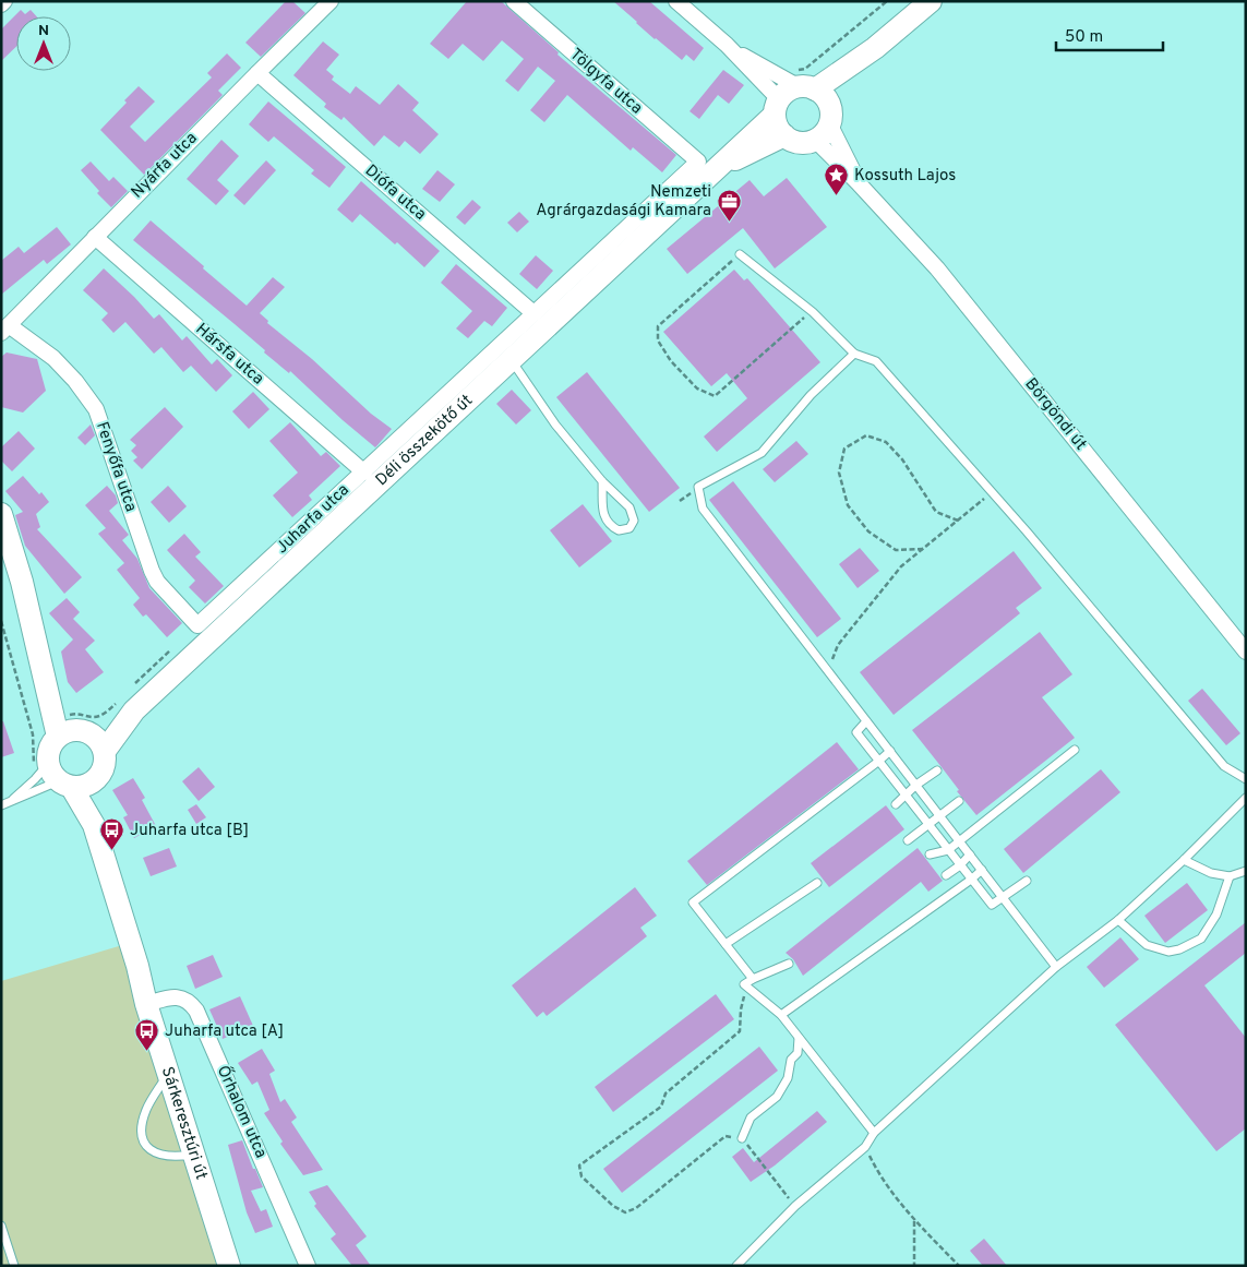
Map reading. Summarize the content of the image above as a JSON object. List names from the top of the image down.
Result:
{
  "streets": {
    "main road": ["Déli összekötő út", "Sárkeresztúri út"],
    "street": [
      "Tölgyfa utca",
      "Nyárfa utca",
      "Diófa utca",
      "Hársfa utca",
      "Börgöndi út",
      "Fenyőfa utca",
      "Juharfa utca",
      "Őrhalom utca"
    ]
  },
  "crossings": [
    ["Tölgyfa utca", "Déli összekötő út"],
    ["Tölgyfa utca", "Juharfa utca"],
    ["Nyárfa utca", "Diófa utca"],
    ["Nyárfa utca", "Hársfa utca"],
    ["Nyárfa utca", "Fenyőfa utca"],
    ["Diófa utca", "Juharfa utca"],
    ["Hársfa utca", "Juharfa utca"],
    ["Börgöndi út", "Déli összekötő út"],
    ["Déli összekötő út", "Juharfa utca"],
    ["Déli összekötő út", "Sárkeresztúri út"],
    ["Fenyőfa utca", "Juharfa utca"],
    ["Őrhalom utca", "Sárkeresztúri út"]
  ],
  "places": {
    "place": ["Kossuth Lajos"],
    "office": ["Nemzeti Agrárgazdasági Kamara"],
    "bus stop": ["Juharfa utca [B]", "Juharfa utca [A]"]
  },
  "scale_bar": "50 m",
  "north": "top"
}
